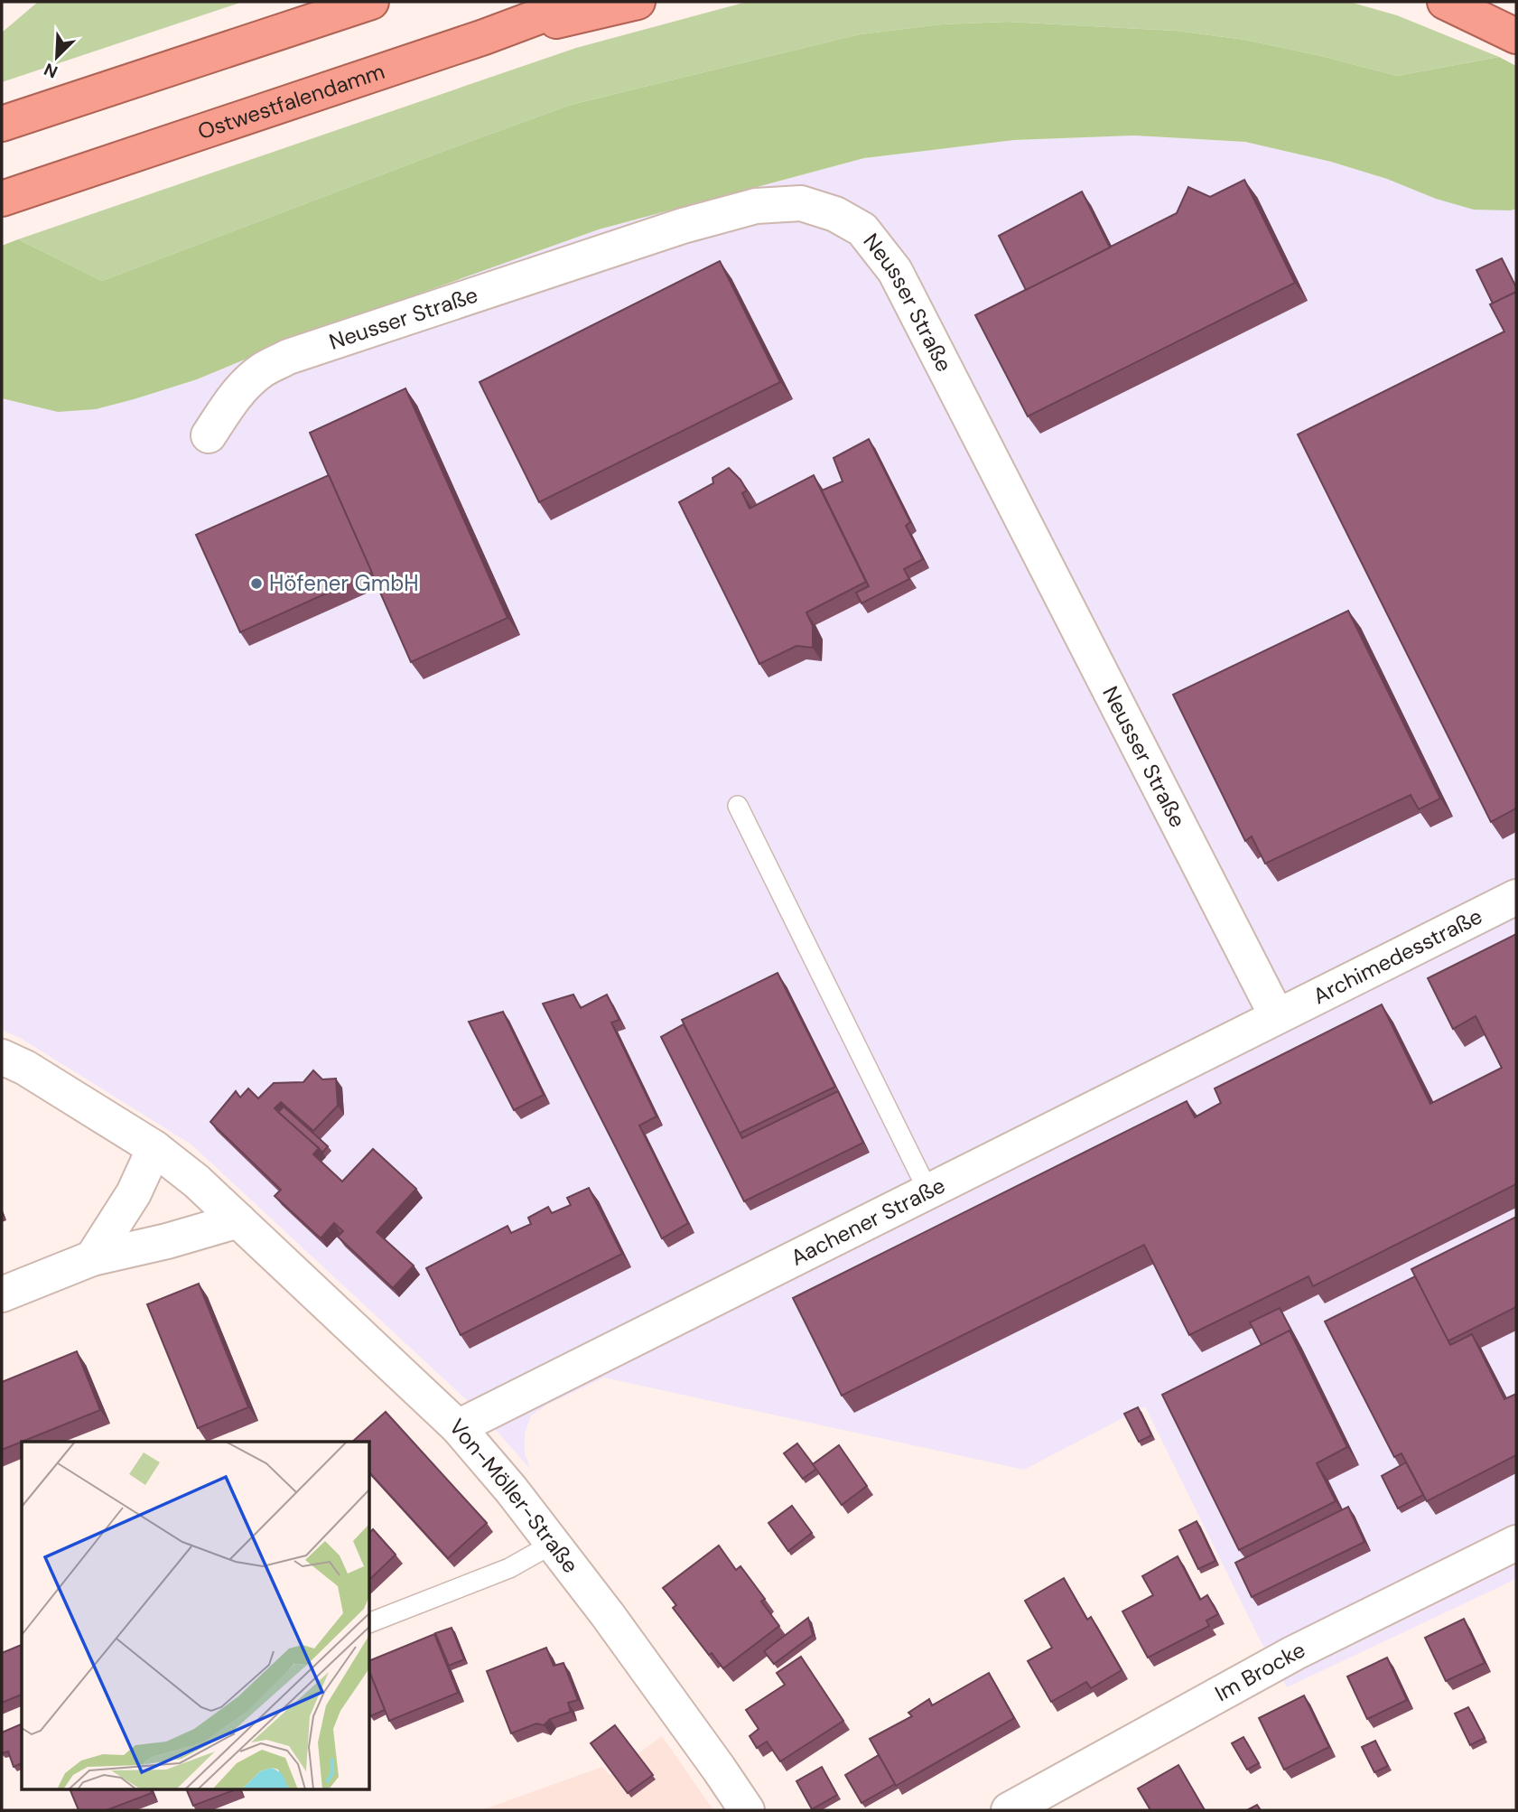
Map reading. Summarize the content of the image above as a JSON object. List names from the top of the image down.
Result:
{
  "streets": {
    "highway": ["Ostwestfalendamm"],
    "street": [
      "Neusser Straße",
      "Archimedesstraße",
      "Aachener Straße",
      "Von-Möller-Straße",
      "Im Brocke"
    ]
  },
  "crossings": [
    ["Neusser Straße", "Archimedesstraße"],
    ["Neusser Straße", "Aachener Straße"],
    ["Archimedesstraße", "Aachener Straße"],
    ["Aachener Straße", "Von-Möller-Straße"]
  ],
  "places": ["Höfener GmbH"],
  "north": "bottom left"
}
